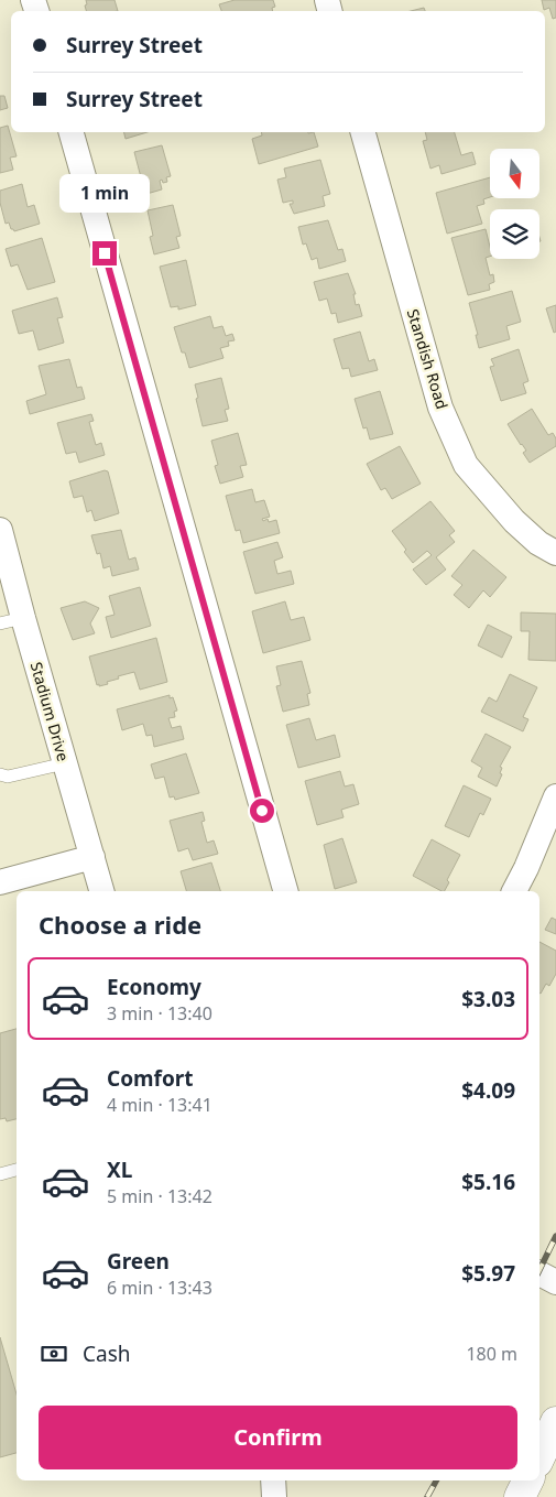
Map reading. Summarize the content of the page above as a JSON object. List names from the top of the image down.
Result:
{
  "streets": {
    "street": ["Standish Road", "Stadium Drive"]
  },
  "north": "bottom",
  "page": {
    "banner": ["Surrey Street", "Surrey Street"],
    "bubble": "1 min",
    "heading": "Choose a ride",
    "list": [
      {
        "name": "Economy",
        "note": "3 min · 13:40",
        "value": "$3.03"
      },
      {
        "name": "Comfort",
        "note": "4 min · 13:41",
        "value": "$4.09"
      },
      {
        "name": "XL",
        "note": "5 min · 13:42",
        "value": "$5.16"
      },
      {
        "name": "Green",
        "note": "6 min · 13:43",
        "value": "$5.97"
      }
    ],
    "pay": ["Cash", "180 m"],
    "buttons": "Confirm"
  }
}
